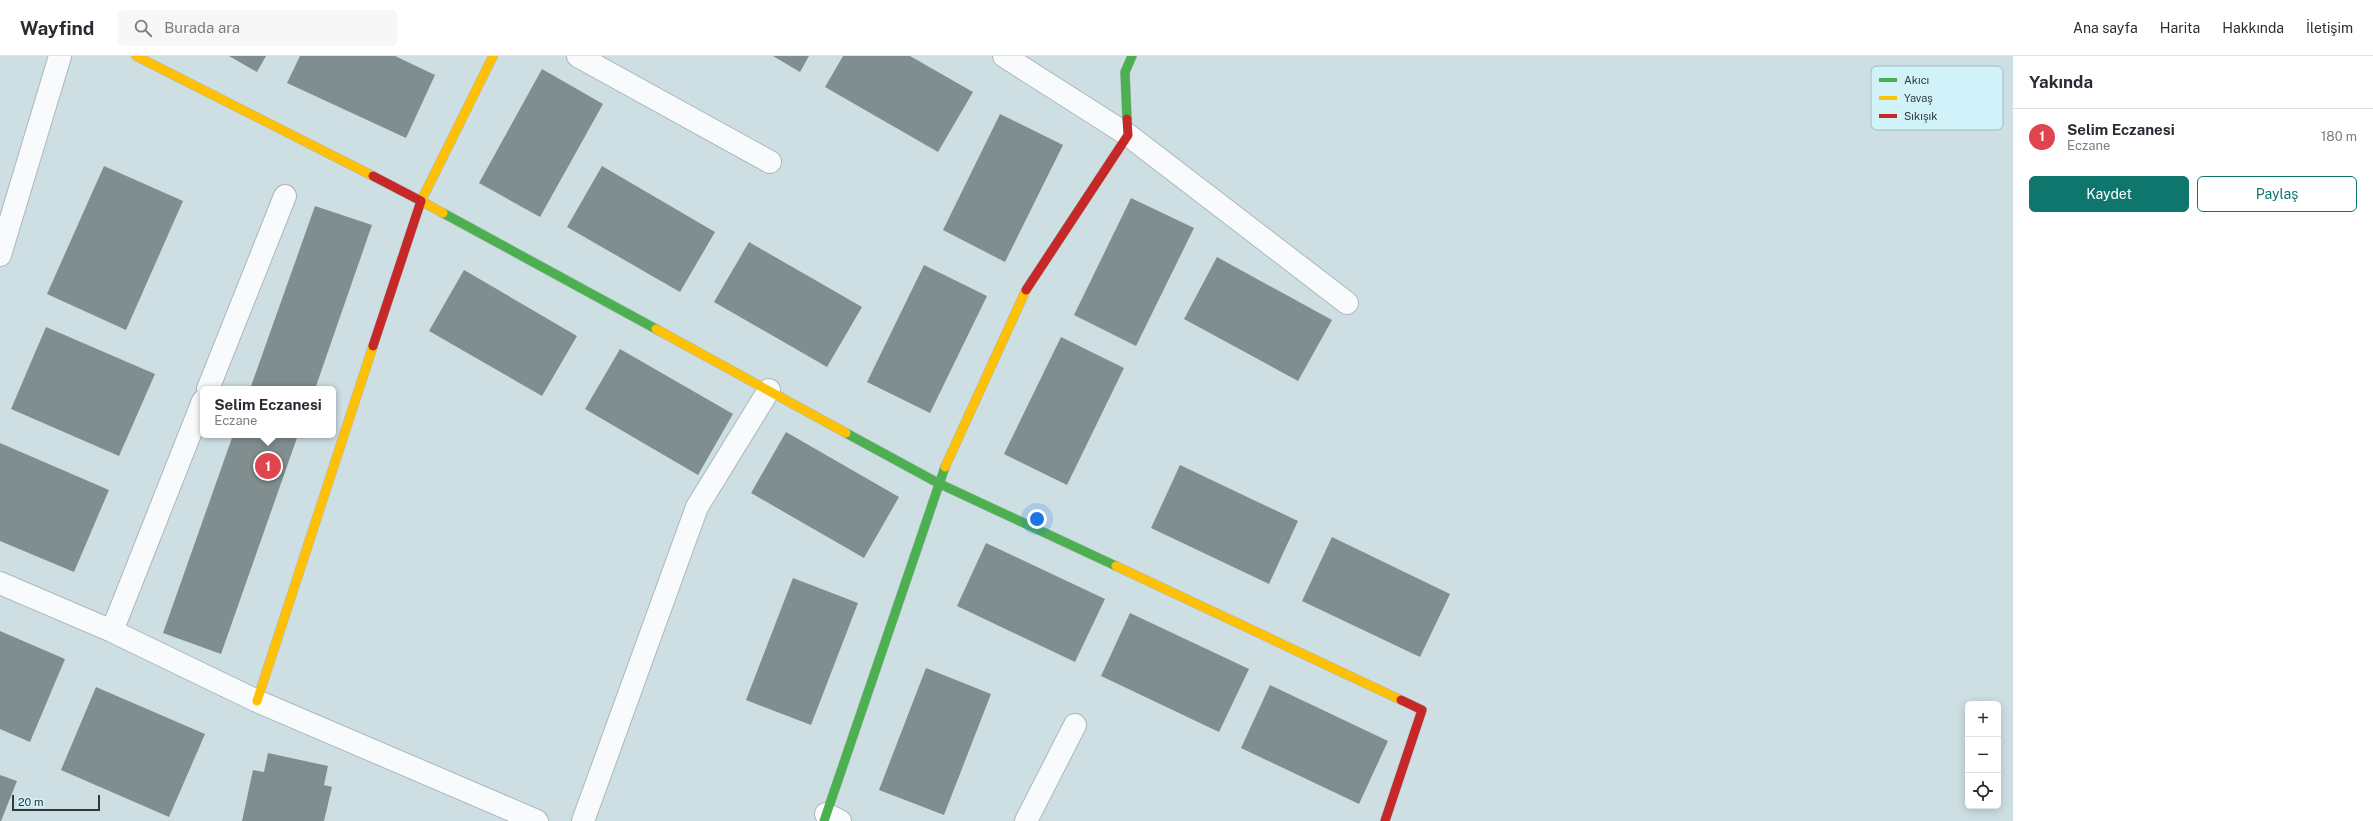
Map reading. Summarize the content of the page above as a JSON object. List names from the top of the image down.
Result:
{
  "legend": ["Akıcı", "Yavaş", "Sıkışık"],
  "scale_bar": "20 m",
  "page": {
    "header": "Wayfind",
    "search": "Burada ara",
    "nav": [
      "Ana sayfa",
      "Harita",
      "Hakkında",
      "İletişim"
    ],
    "heading": "Yakında",
    "list": [
      {
        "mark": "1",
        "name": "Selim Eczanesi",
        "note": "Eczane",
        "value": "180 m"
      }
    ],
    "buttons": ["Kaydet", "Paylaş"],
    "popup": ["Selim Eczanesi", "Eczane"],
    "pins": "1",
    "map_buttons": ["+", "−"],
    "scale": "20 m"
  }
}
